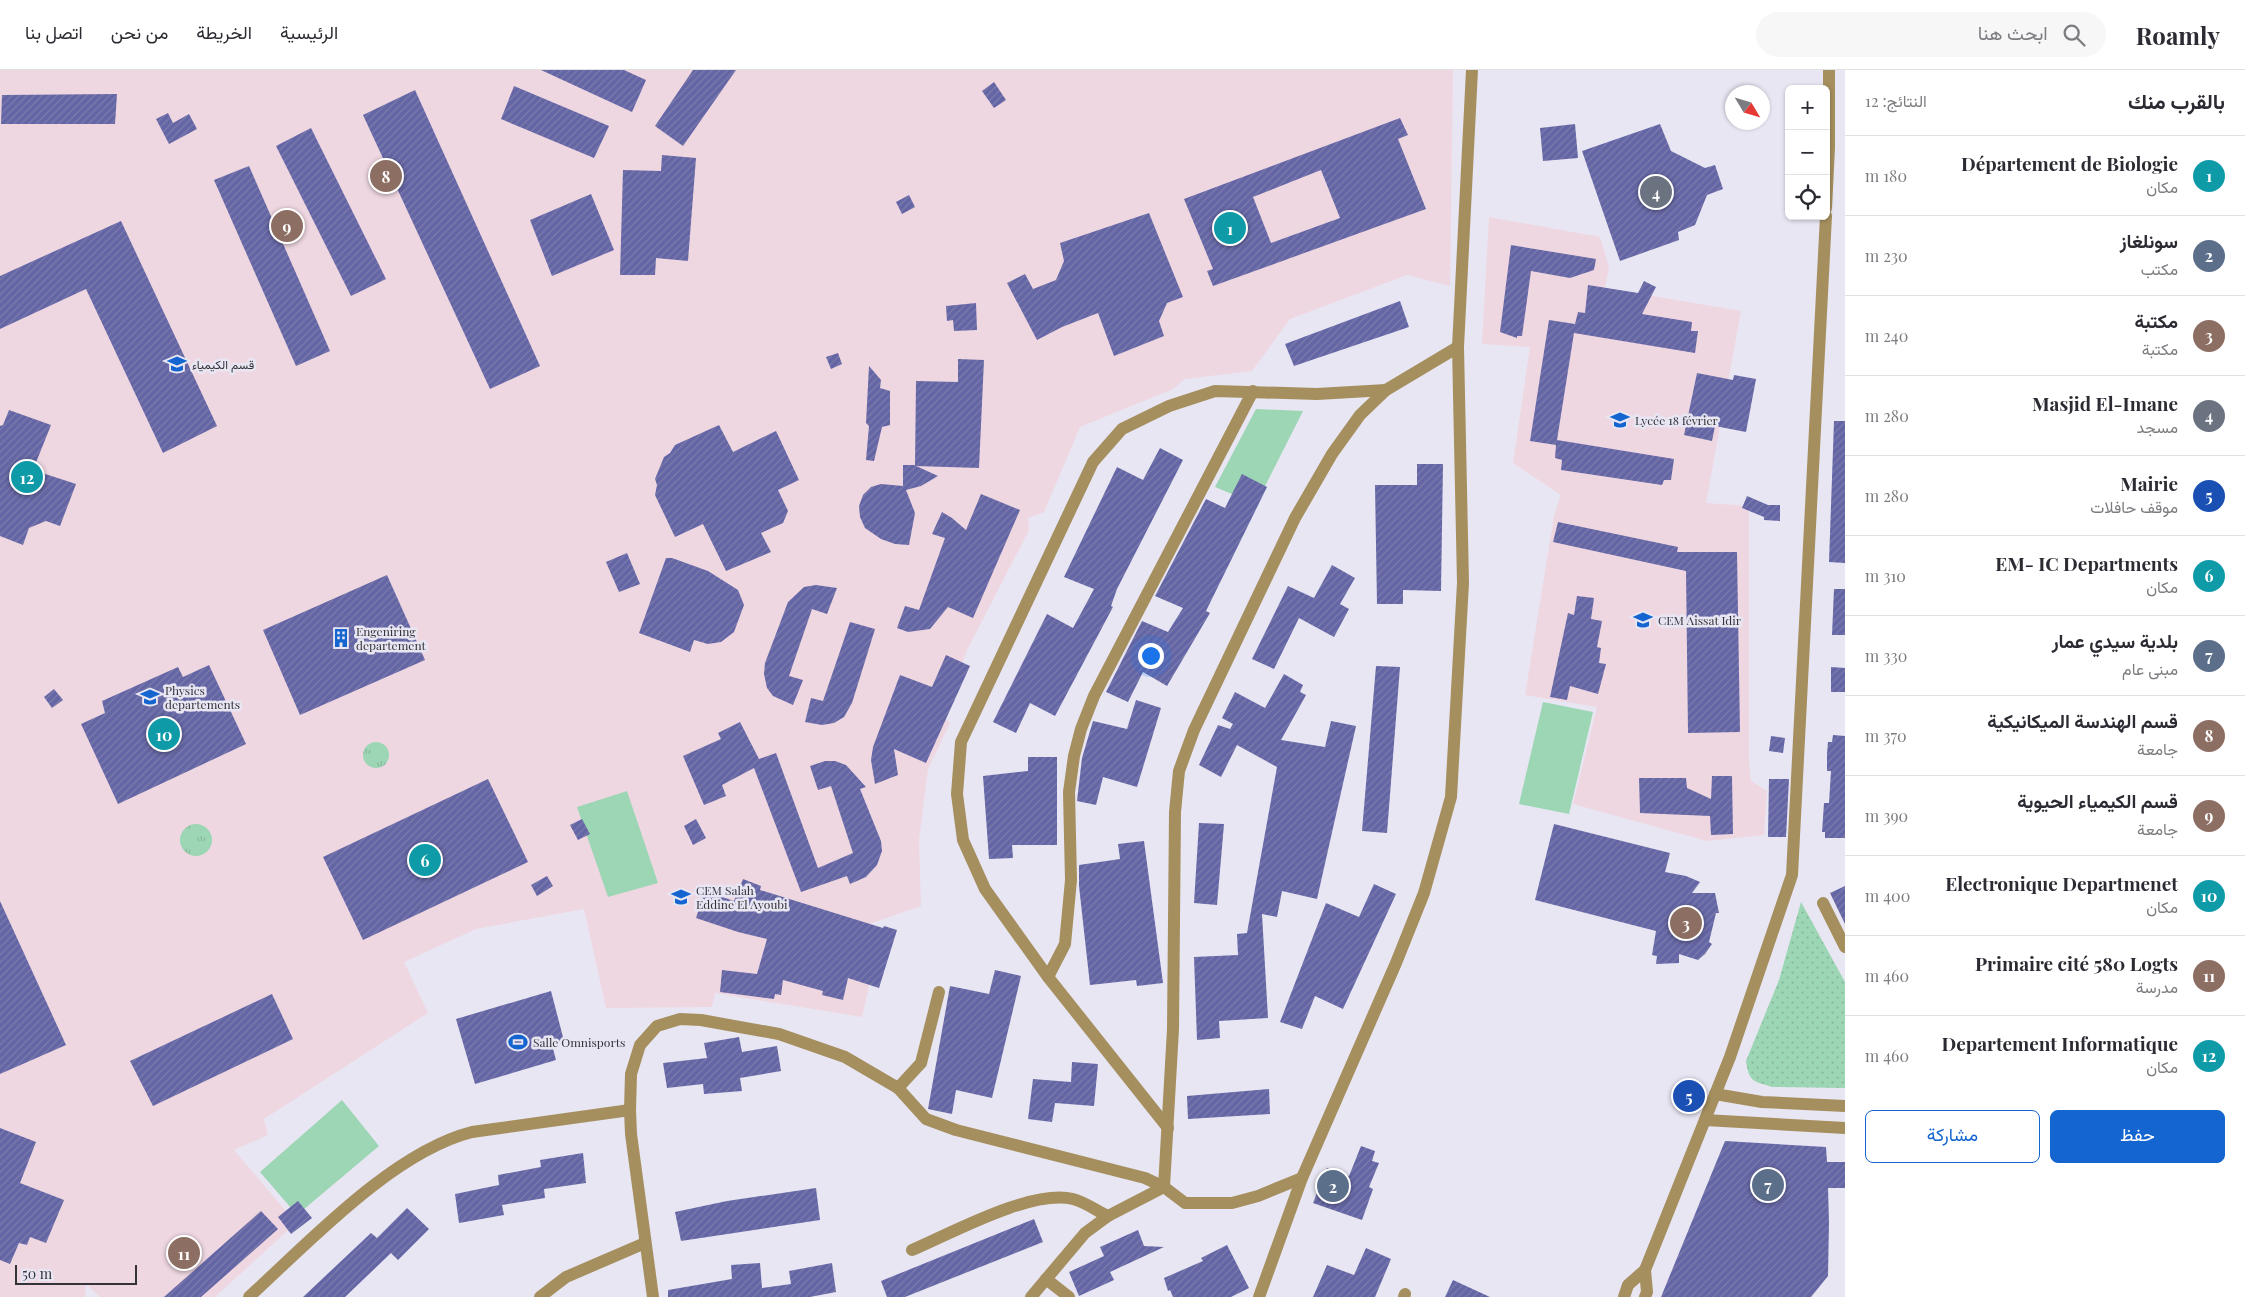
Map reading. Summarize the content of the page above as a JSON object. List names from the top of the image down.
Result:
{
  "places": {
    "school or university": [
      "قسم الكيمياء",
      "Lycée 18 février",
      "CEM Aissat Idir",
      "Physics departements",
      "CEM Salah Eddine El Ayoubi"
    ],
    "building": ["Engeniring departement"],
    "sports": ["Salle Omnisports"]
  },
  "scale_bar": "50 m",
  "north": "bottom right",
  "page": {
    "header": "Roamly",
    "search": "ابحث هنا",
    "nav": [
      "الرئيسية",
      "الخريطة",
      "من نحن",
      "اتصل بنا"
    ],
    "heading": ["بالقرب منك", "النتائج: 12"],
    "map_buttons": ["+", "−"],
    "list": [
      {
        "mark": "1",
        "name": "Département de Biologie",
        "note": "مكان",
        "value": "180 m"
      },
      {
        "mark": "2",
        "name": "سونلغاز",
        "note": "مكتب",
        "value": "230 m"
      },
      {
        "mark": "3",
        "name": "مكتبة",
        "note": "مكتبة",
        "value": "240 m"
      },
      {
        "mark": "4",
        "name": "Masjid El-Imane",
        "note": "مسجد",
        "value": "280 m"
      },
      {
        "mark": "5",
        "name": "Mairie",
        "note": "موقف حافلات",
        "value": "280 m"
      },
      {
        "mark": "6",
        "name": "EM- IC Departments",
        "note": "مكان",
        "value": "310 m"
      },
      {
        "mark": "7",
        "name": "بلدية سيدي عمار",
        "note": "مبنى عام",
        "value": "330 m"
      },
      {
        "mark": "8",
        "name": "قسم الهندسة الميكانيكية",
        "note": "جامعة",
        "value": "370 m"
      },
      {
        "mark": "9",
        "name": "قسم الكيمياء الحيوية",
        "note": "جامعة",
        "value": "390 m"
      },
      {
        "mark": "10",
        "name": "Electronique Departmenet",
        "note": "مكان",
        "value": "400 m"
      },
      {
        "mark": "11",
        "name": "Primaire cité 580 Logts",
        "note": "مدرسة",
        "value": "460 m"
      },
      {
        "mark": "12",
        "name": "Departement Informatique",
        "note": "مكان",
        "value": "460 m"
      }
    ],
    "pins": [
      "8",
      "4",
      "9",
      "1",
      "12",
      "10",
      "6",
      "3",
      "5",
      "7",
      "2",
      "11"
    ],
    "buttons": ["حفظ", "مشاركة"],
    "scale": "50 m"
  }
}
